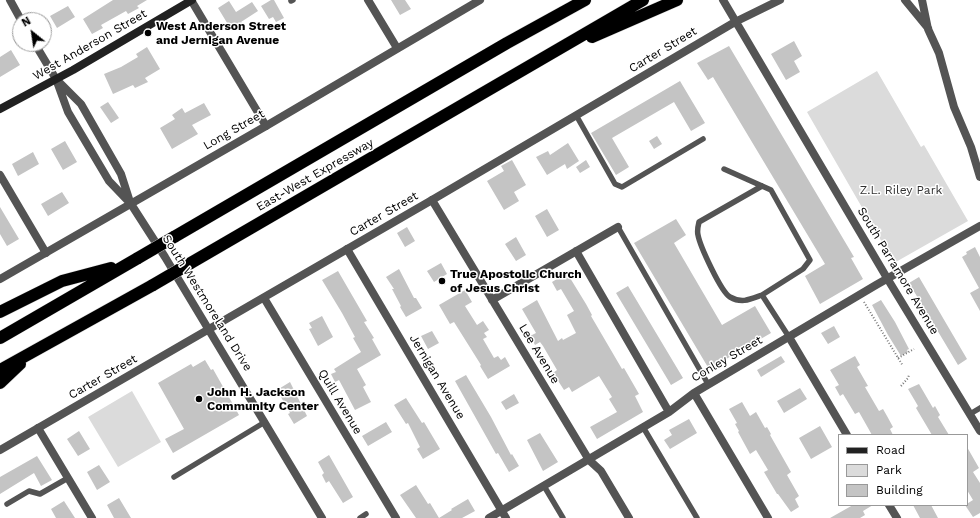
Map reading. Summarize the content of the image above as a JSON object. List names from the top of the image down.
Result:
{
  "streets": {
    "highway": ["East-West Expressway"],
    "main road": ["West Anderson Street"],
    "street": [
      "Carter Street",
      "Long Street",
      "South Parramore Avenue",
      "South Westmoreland Drive",
      "Lee Avenue",
      "Conley Street",
      "Jernigan Avenue",
      "Quill Avenue"
    ]
  },
  "crossings": [
    ["West Anderson Street", "South Westmoreland Drive"],
    ["Carter Street", "South Parramore Avenue"],
    ["Carter Street", "South Westmoreland Drive"],
    ["Carter Street", "Lee Avenue"],
    ["Carter Street", "Jernigan Avenue"],
    ["Carter Street", "Quill Avenue"],
    ["Long Street", "South Westmoreland Drive"],
    ["South Parramore Avenue", "Conley Street"],
    ["Lee Avenue", "Conley Street"],
    ["Conley Street", "Jernigan Avenue"]
  ],
  "parks": ["Z.L. Riley Park"],
  "places": ["West Anderson Street and Jernigan Avenue", "True Apostolic Church of Jesus Christ", "John H. Jackson Community Center"],
  "legend": ["Road", "Park", "Building"],
  "north": "top left"
}
